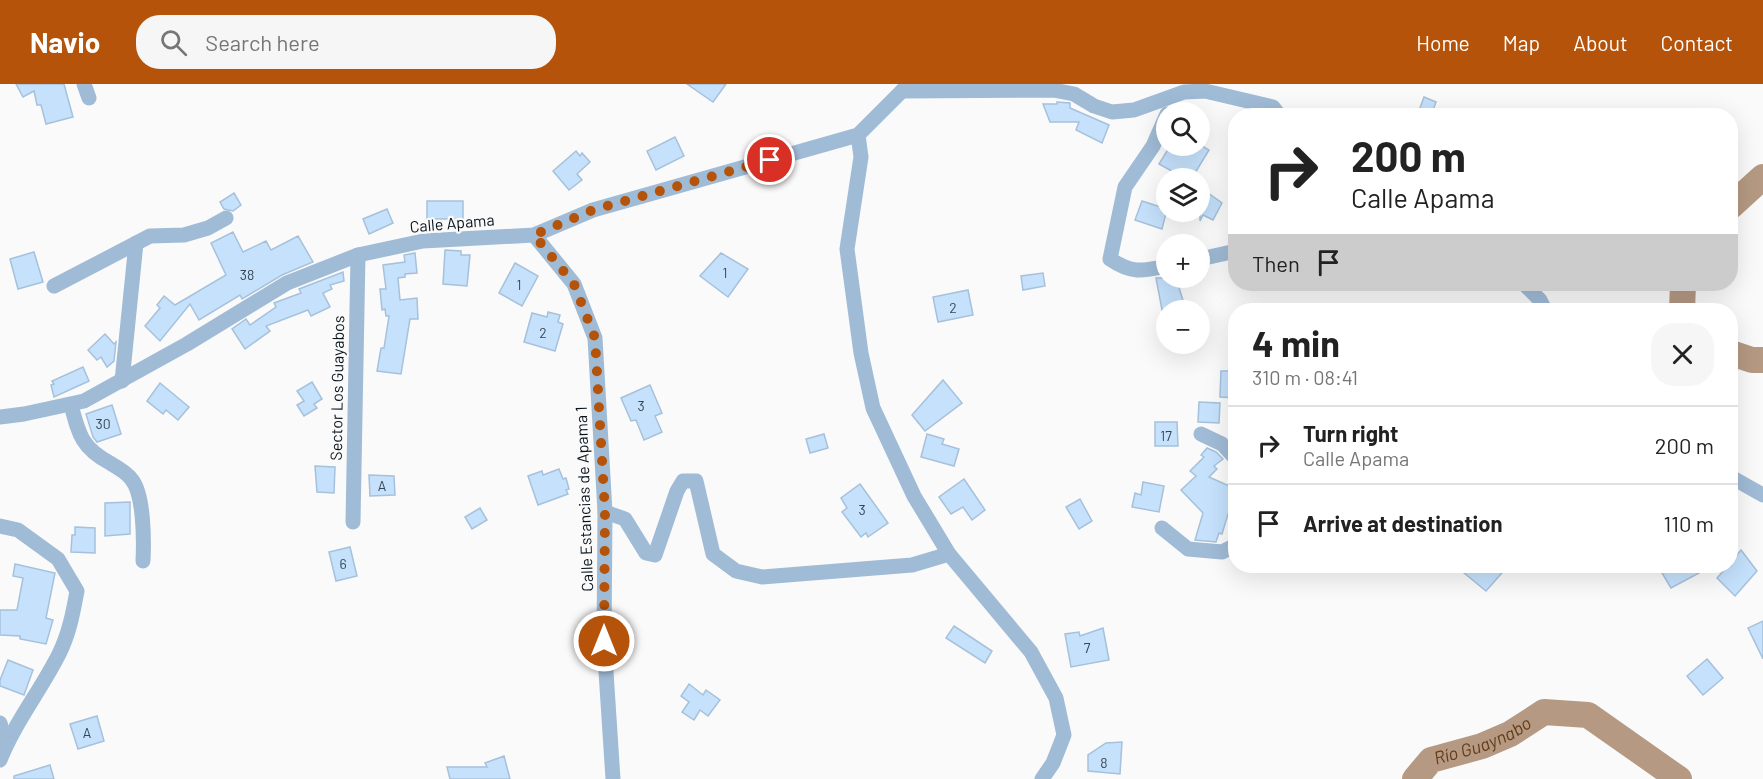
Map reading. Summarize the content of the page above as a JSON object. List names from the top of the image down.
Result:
{
  "streets": {
    "street": ["Calle Apama", "Sector Los Guayabos", "Calle Estancias de Apama 1"]
  },
  "crossings": [
    ["Calle Apama", "Sector Los Guayabos"],
    ["Calle Apama", "Calle Estancias de Apama 1"]
  ],
  "water": ["Río Guaynabo"],
  "house_numbers": [
    "1",
    "38",
    "1",
    "2",
    "2",
    "3",
    "30",
    "17",
    "A",
    "3",
    "6",
    "7",
    "A",
    "8"
  ],
  "page": {
    "header": "Navio",
    "search": "Search here",
    "nav": [
      "Home",
      "Map",
      "About",
      "Contact"
    ],
    "map_buttons": ["+", "−"],
    "turn": ["200 m", "Calle Apama"],
    "then": "Then",
    "heading": ["4 min", "310 m · 08:41"],
    "list": [
      {
        "name": "Turn right",
        "note": "Calle Apama",
        "value": "200 m"
      },
      {
        "name": "Arrive at destination",
        "value": "110 m"
      }
    ]
  }
}
